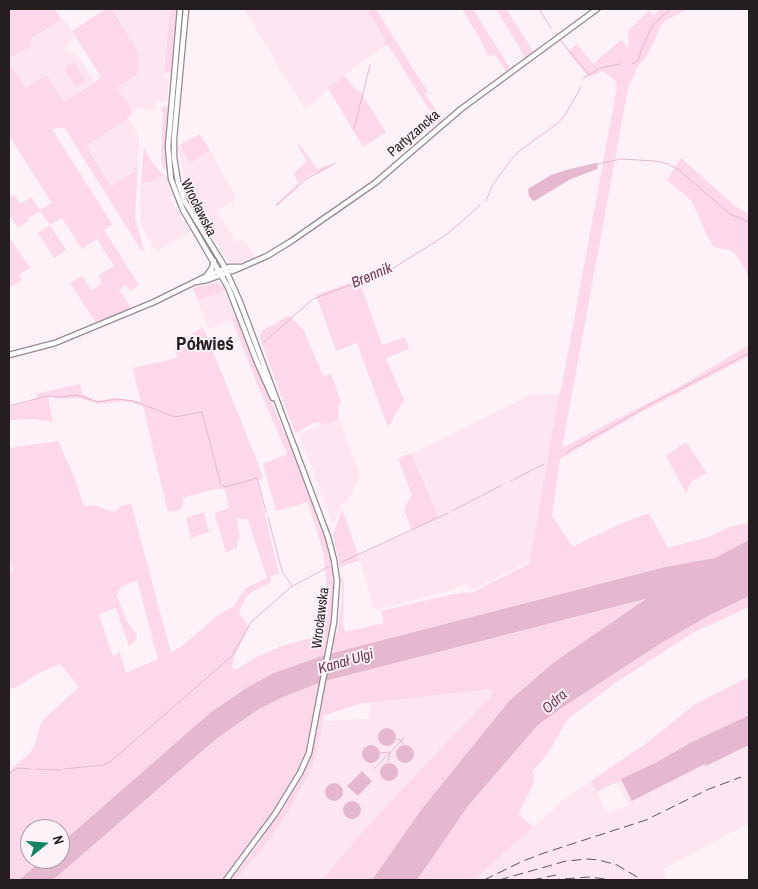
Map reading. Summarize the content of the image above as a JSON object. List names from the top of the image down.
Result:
{
  "streets": {
    "main road": ["Partyzancka", "Wrocławska"]
  },
  "crossings": [
    ["Partyzancka", "Wrocławska"]
  ],
  "districts": ["Półwieś"],
  "water": ["Brennik", "Kanał Ulgi", "Odra"],
  "north": "right"
}
